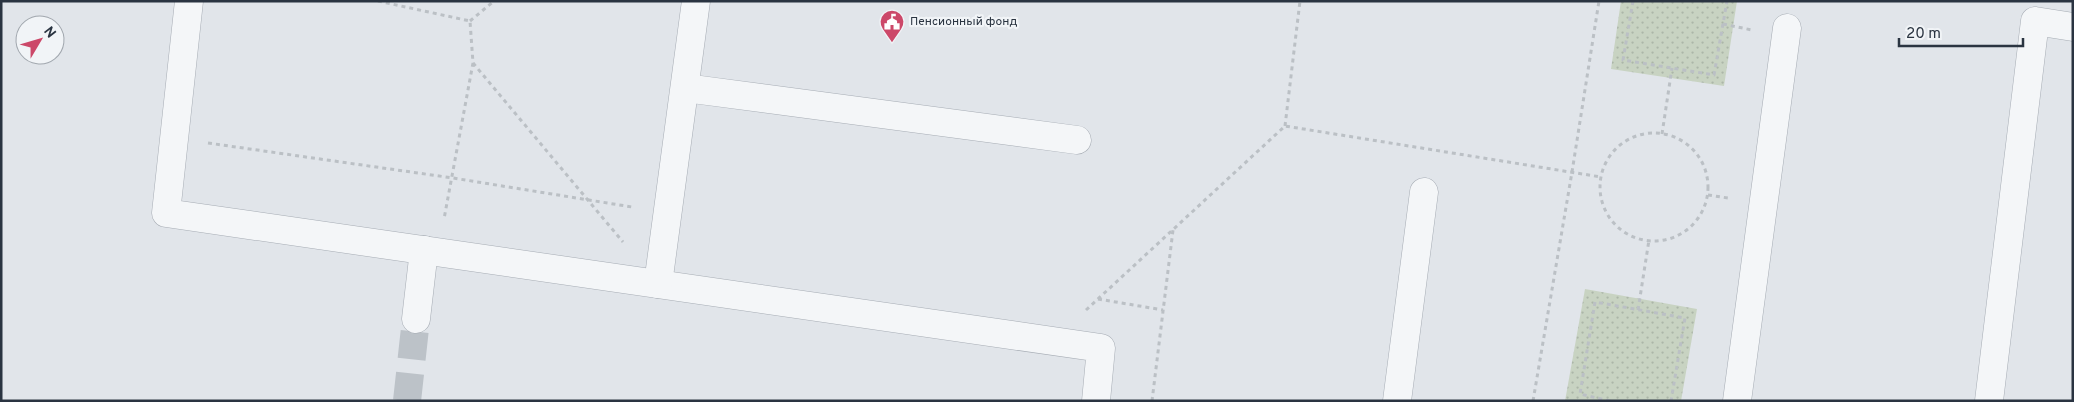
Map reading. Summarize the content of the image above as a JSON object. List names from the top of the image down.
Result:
{
  "places": {
    "public building": ["Пенсионный фонд"]
  },
  "scale_bar": "20 m",
  "north": "top right"
}
